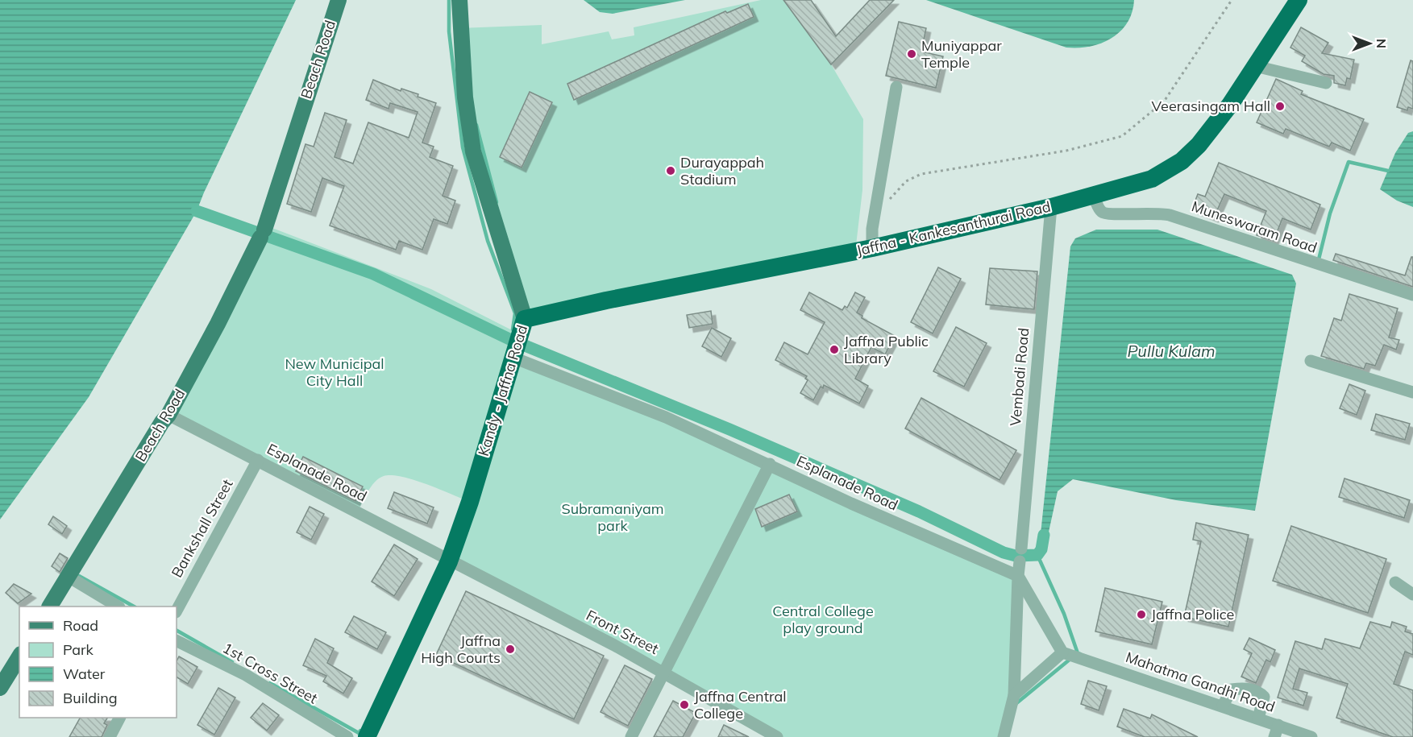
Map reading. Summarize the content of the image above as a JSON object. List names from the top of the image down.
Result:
{
  "streets": {
    "highway": ["Jaffna - Kankesanthurai Road", "Kandy - Jaffna Road"],
    "main road": ["Beach Road"],
    "street": [
      "Muneswaram Road",
      "Vembadi Road",
      "Esplanade Road",
      "Bankshall Street",
      "Front Street",
      "1st Cross Street",
      "Mahatma Gandhi Road"
    ]
  },
  "crossings": [
    ["Beach Road", "Esplanade Road"],
    ["Muneswaram Road", "Jaffna - Kankesanthurai Road"],
    ["Jaffna - Kankesanthurai Road", "Vembadi Road"],
    ["Jaffna - Kankesanthurai Road", "Kandy - Jaffna Road"],
    ["Kandy - Jaffna Road", "Esplanade Road"],
    ["Kandy - Jaffna Road", "Front Street"],
    ["Esplanade Road", "Bankshall Street"],
    ["Esplanade Road", "Front Street"]
  ],
  "water": ["Pullu Kulam"],
  "parks": ["New Municipal City Hall", "Subramaniyam park", "Central College play ground"],
  "places": [
    "Muniyappar Temple",
    "Veerasingam Hall",
    "Durayappah Stadium",
    "Jaffna Public Library",
    "Jaffna Police",
    "Jaffna High Courts",
    "Jaffna Central College"
  ],
  "legend": [
    "Road",
    "Park",
    "Water",
    "Building"
  ],
  "north": "right"
}
